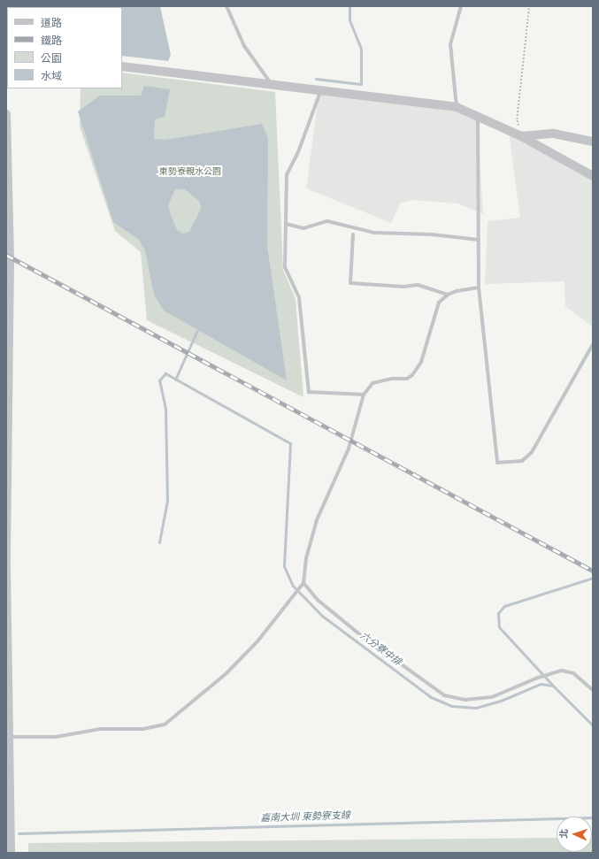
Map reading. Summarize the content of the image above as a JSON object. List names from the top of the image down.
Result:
{
  "water": ["六分寮中排", "嘉南大圳 東勢寮支線"],
  "parks": ["東勢寮親水公園"],
  "legend": [
    "道路",
    "鐵路",
    "公園",
    "水域"
  ],
  "north": "left"
}
